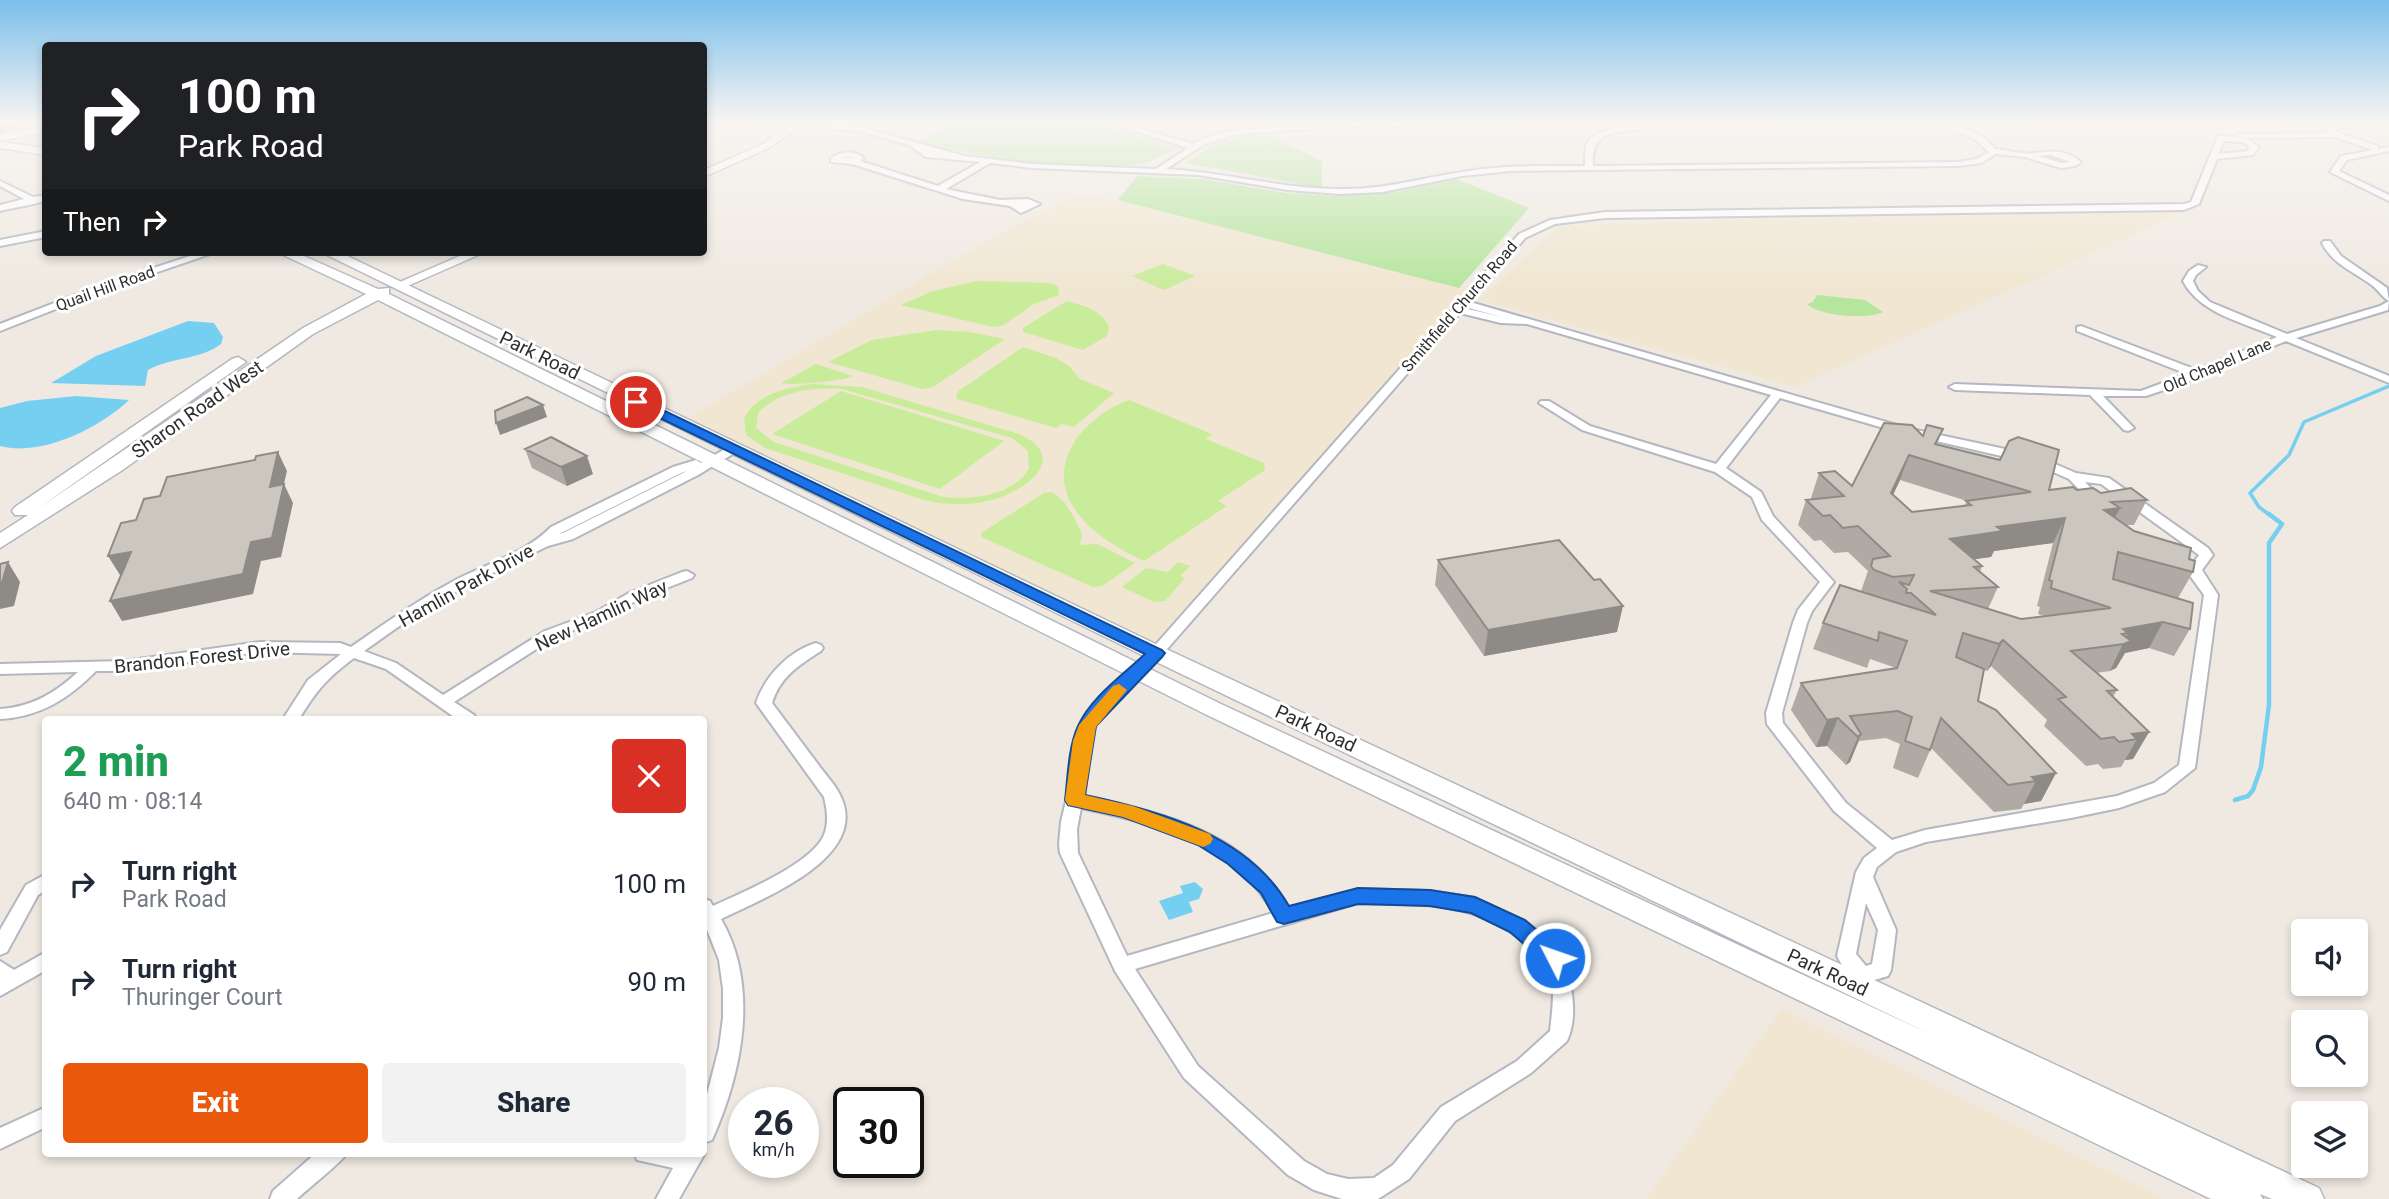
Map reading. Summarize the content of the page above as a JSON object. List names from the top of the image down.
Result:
{
  "streets": {
    "main road": ["Park Road", "Sharon Road West"],
    "street": [
      "Quail Hill Road",
      "Smithfield Church Road",
      "Old Chapel Lane",
      "Hamlin Park Drive",
      "New Hamlin Way",
      "Brandon Forest Drive"
    ]
  },
  "crossings": [
    ["Smithfield Church Road", "Park Road"],
    ["Park Road", "Sharon Road West"],
    ["Park Road", "Hamlin Park Drive"],
    ["Hamlin Park Drive", "Brandon Forest Drive"],
    ["New Hamlin Way", "Brandon Forest Drive"]
  ],
  "page": {
    "turn": ["100 m", "Park Road"],
    "then": "Then",
    "heading": ["2 min", "640 m · 08:14"],
    "list": [
      {
        "name": "Turn right",
        "note": "Park Road",
        "value": "100 m"
      },
      {
        "name": "Turn right",
        "note": "Thuringer Court",
        "value": "90 m"
      }
    ],
    "buttons": ["Exit", "Share"],
    "speed": "26 km/h",
    "limit": "30"
  }
}
